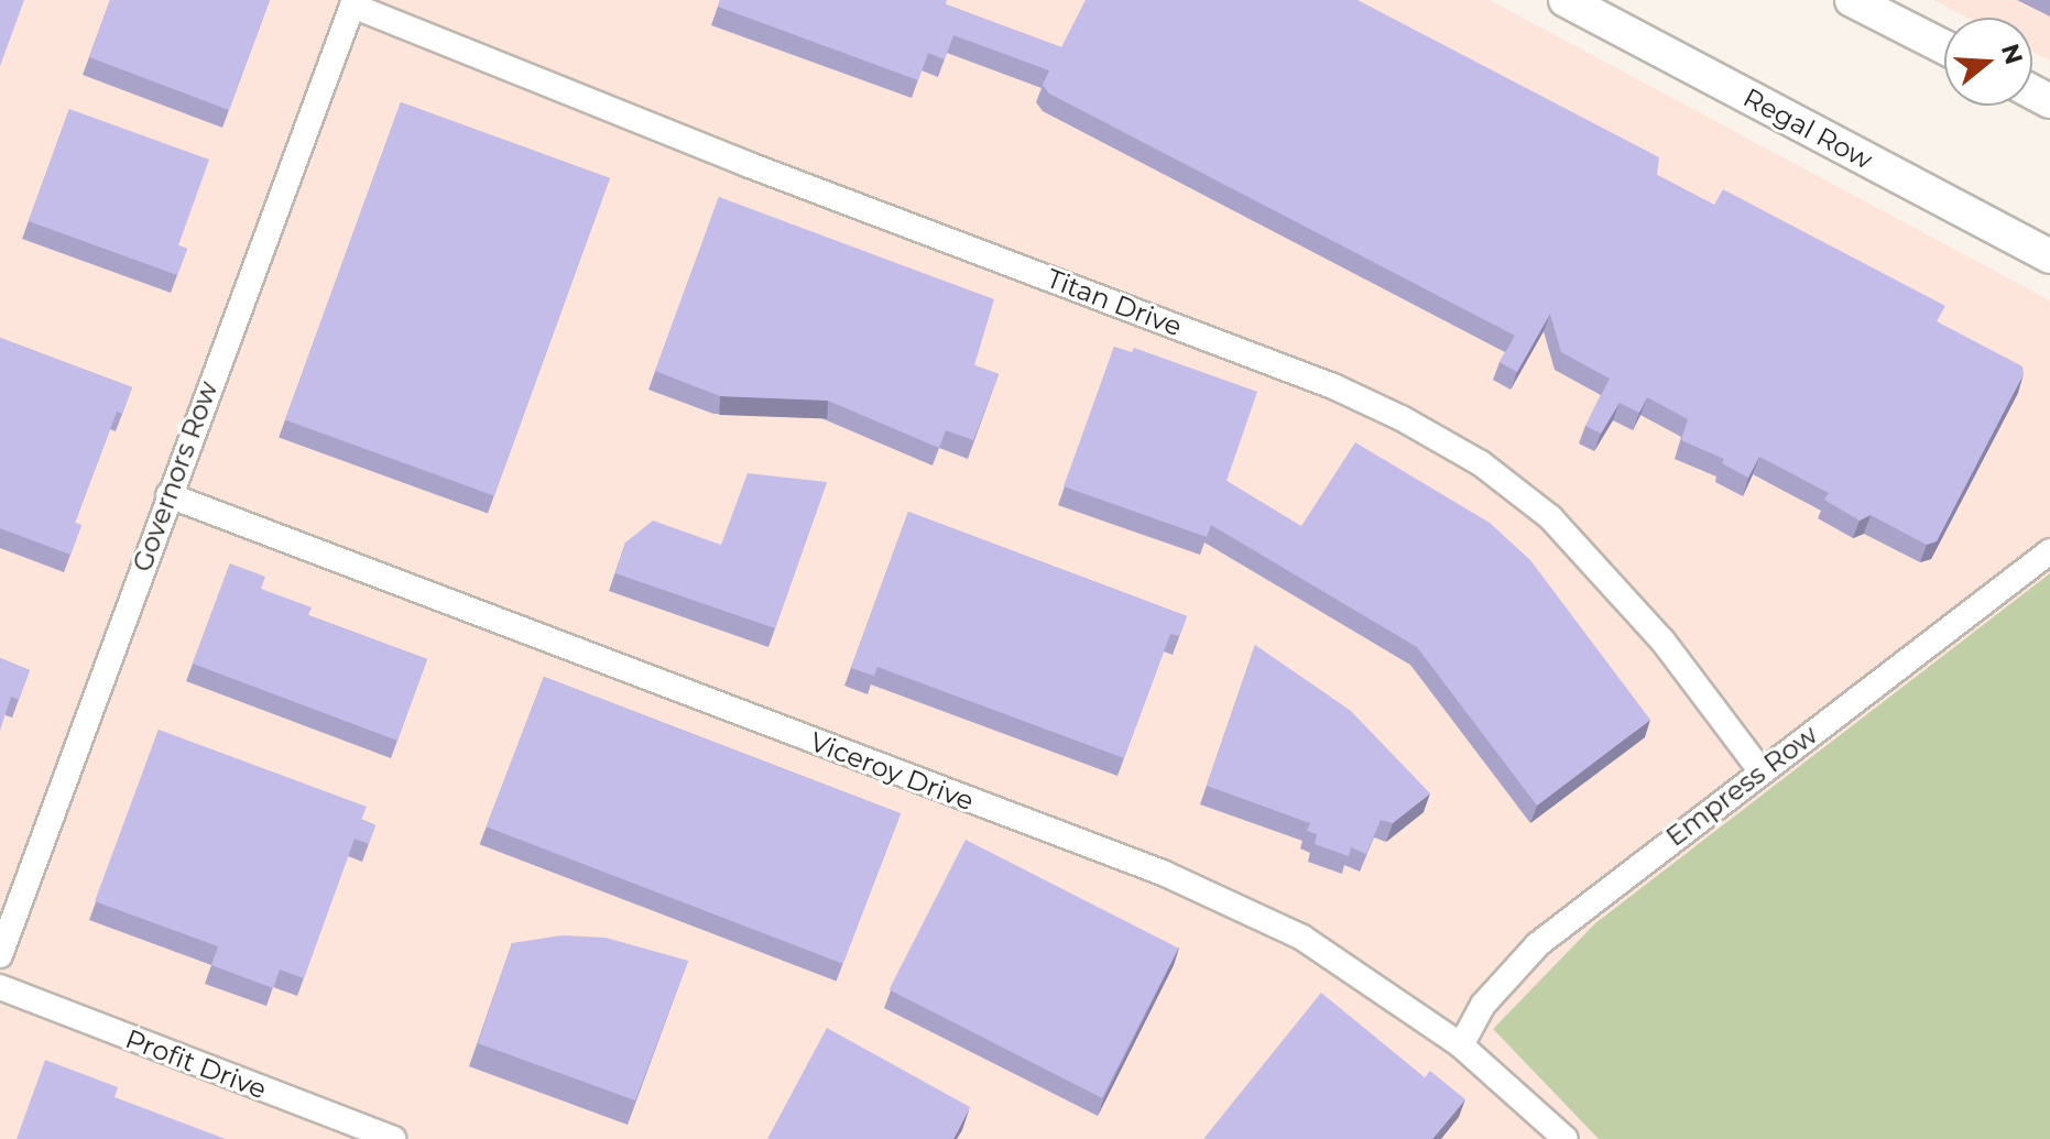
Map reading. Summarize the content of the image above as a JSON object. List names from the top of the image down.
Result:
{
  "streets": {
    "main road": ["Regal Row"],
    "street": [
      "Titan Drive",
      "Governors Row",
      "Viceroy Drive",
      "Empress Row",
      "Profit Drive"
    ]
  },
  "crossings": [
    ["Titan Drive", "Governors Row"],
    ["Titan Drive", "Empress Row"],
    ["Governors Row", "Viceroy Drive"],
    ["Viceroy Drive", "Empress Row"]
  ],
  "north": "right"
}
